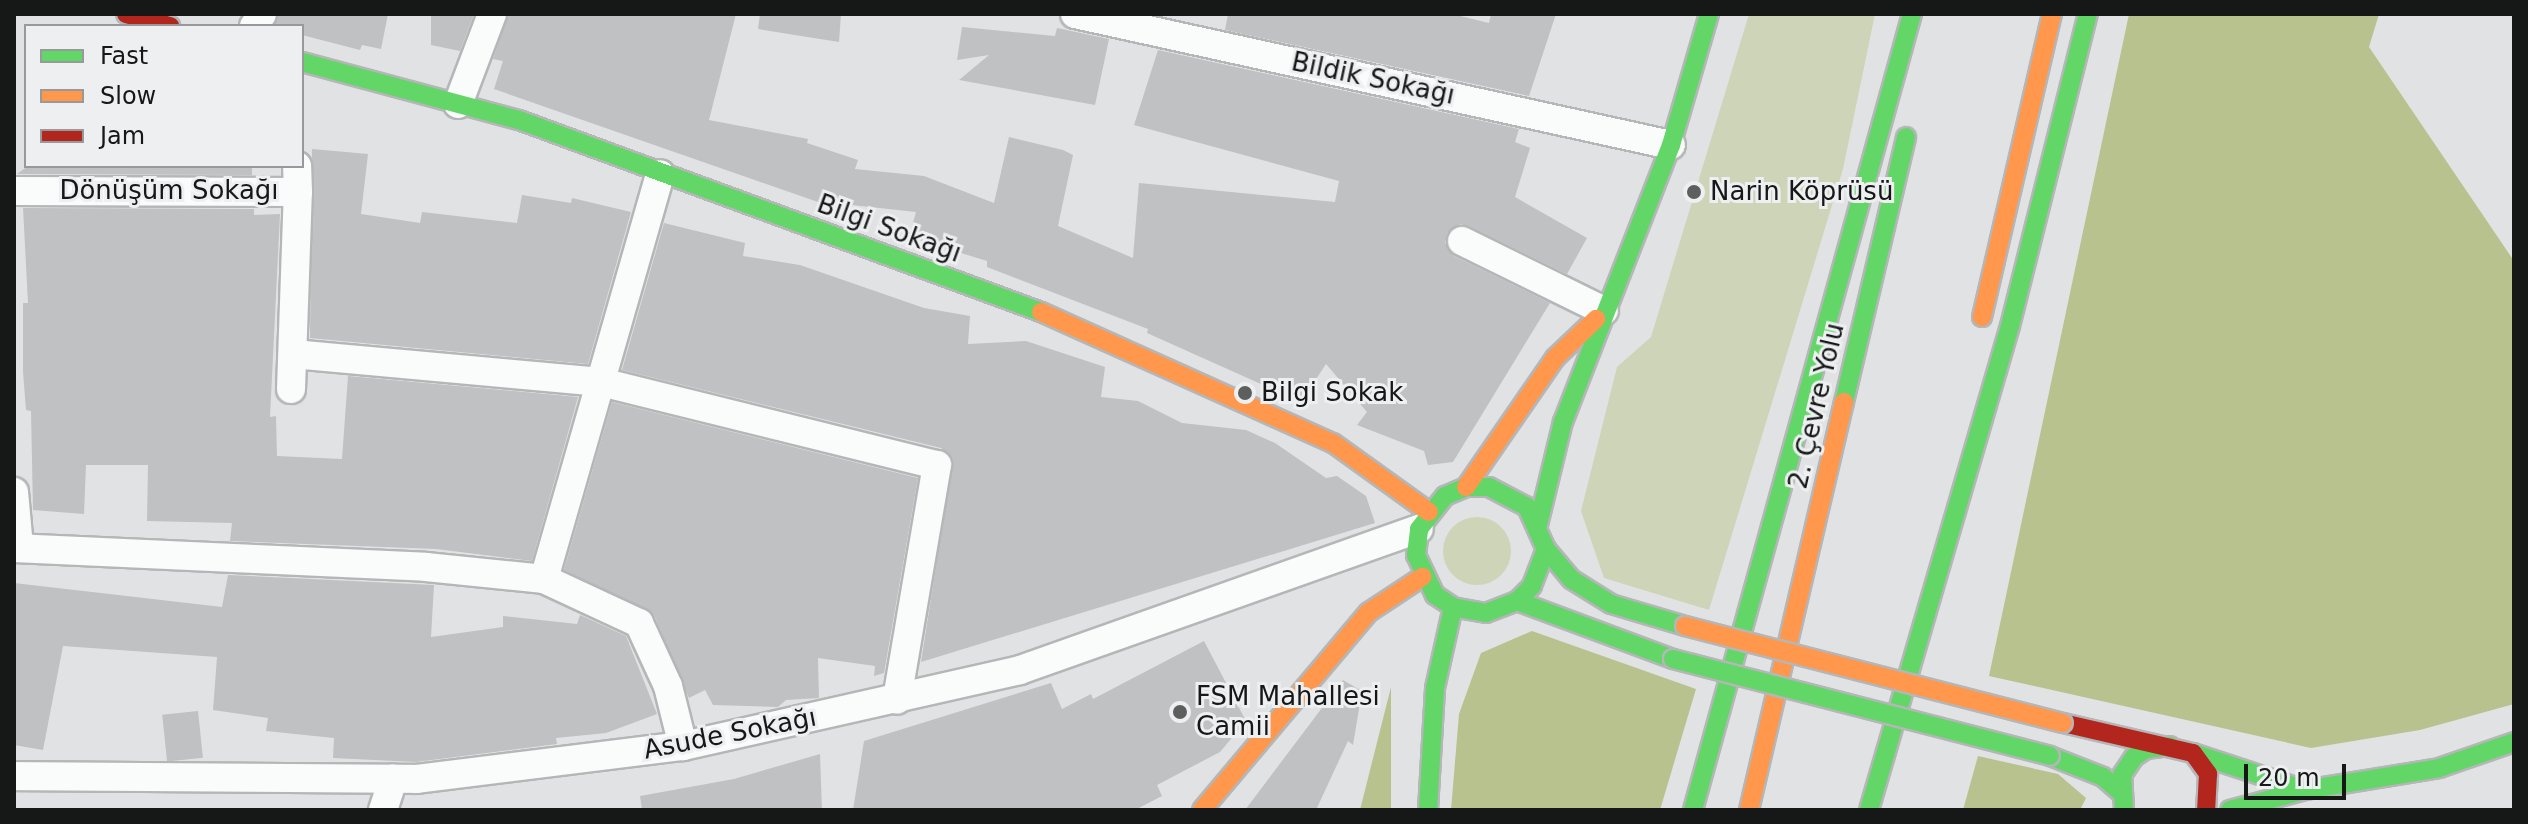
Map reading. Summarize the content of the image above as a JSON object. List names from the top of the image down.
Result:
{
  "streets": {
    "main road": ["Bilgi Sokağı", "2. Çevre Yolu"],
    "street": ["Bildik Sokağı", "Dönüşüm Sokağı", "Asude Sokağı"]
  },
  "crossings": [
    ["Bilgi Sokağı", "Asude Sokağı"]
  ],
  "places": ["Narin Köprüsü", "Bilgi Sokak", "FSM Mahallesi Camii"],
  "legend": ["Fast", "Slow", "Jam"],
  "scale_bar": "20 m"
}
